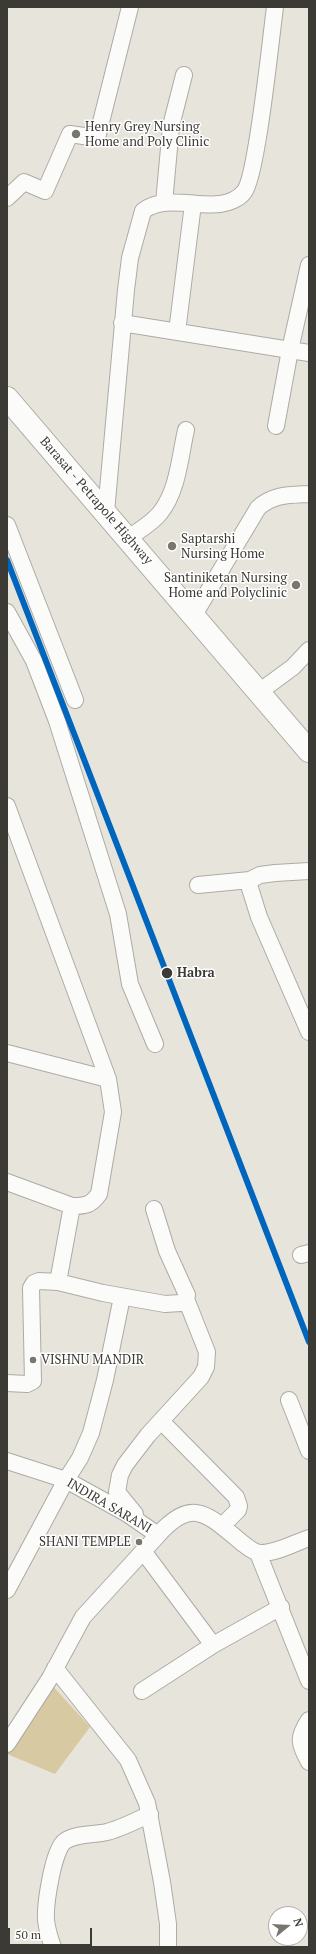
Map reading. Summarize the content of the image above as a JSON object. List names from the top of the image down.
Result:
{
  "streets": {
    "highway": ["Barasat - Petrapole Highway"],
    "street": ["INDIRA SARANI"]
  },
  "places": [
    "Henry Grey Nursing Home and Poly Clinic",
    "Saptarshi Nursing Home",
    "Santiniketan Nursing Home and Polyclinic",
    "Habra",
    "VISHNU MANDIR",
    "SHANI TEMPLE"
  ],
  "scale_bar": "50 m",
  "north": "right"
}
